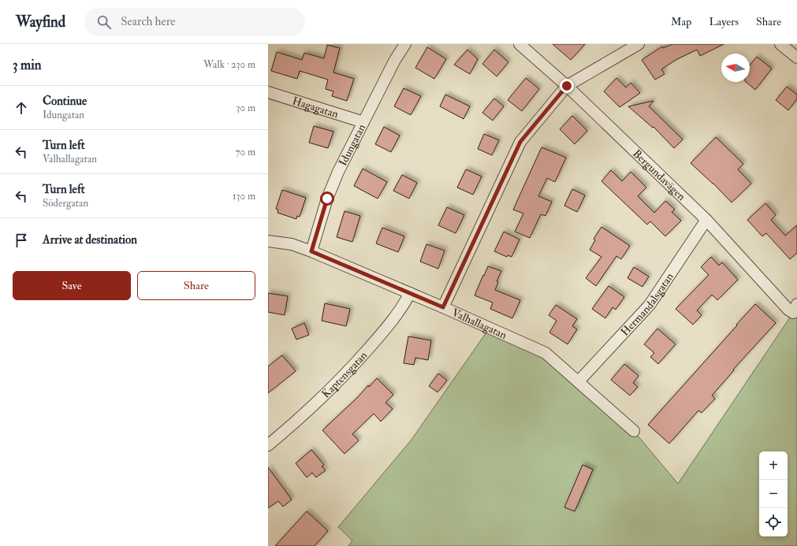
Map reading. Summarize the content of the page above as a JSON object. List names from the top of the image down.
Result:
{
  "streets": {
    "street": [
      "Hagagatan",
      "Idungatan",
      "Bergundavägen",
      "Hermandalsgatan",
      "Valhallagatan",
      "Kaptensgatan"
    ]
  },
  "crossings": [
    ["Hagagatan", "Idungatan"],
    ["Idungatan", "Valhallagatan"],
    ["Bergundavägen", "Hermandalsgatan"],
    ["Hermandalsgatan", "Valhallagatan"],
    ["Valhallagatan", "Kaptensgatan"]
  ],
  "north": "left",
  "page": {
    "header": "Wayfind",
    "search": "Search here",
    "nav": ["Map", "Layers", "Share"],
    "heading": ["3 min", "Walk · 230 m"],
    "list": [
      ["Continue", "Idungatan", "30 m"],
      ["Turn left", "Valhallagatan", "70 m"],
      ["Turn left", "Södergatan", "130 m"],
      "Arrive at destination"
    ],
    "buttons": ["Save", "Share"],
    "map_buttons": ["+", "−"]
  }
}
